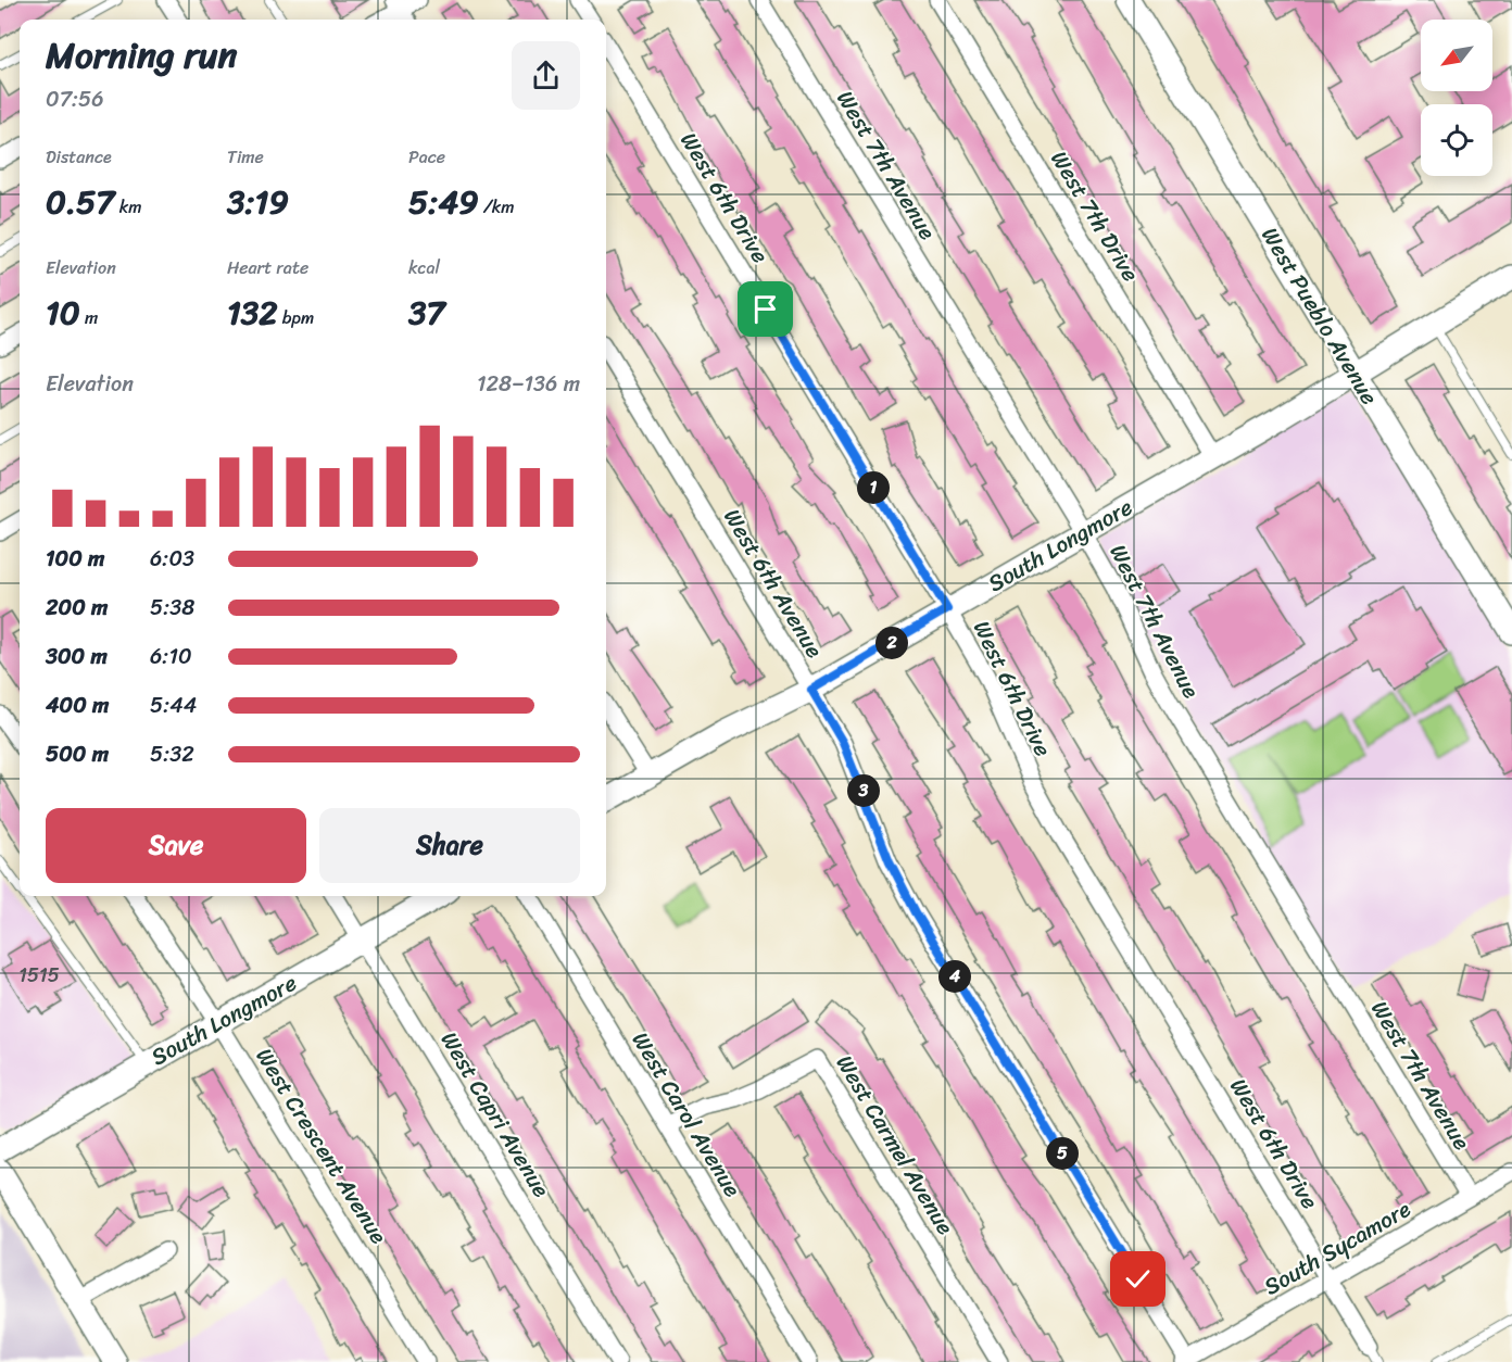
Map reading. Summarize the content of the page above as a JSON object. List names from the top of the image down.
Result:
{
  "streets": {
    "street": [
      "West 7th Avenue",
      "West 6th Drive",
      "West 7th Drive",
      "West Pueblo Avenue",
      "South Longmore",
      "West 6th Avenue",
      "West Capri Avenue",
      "West Carol Avenue",
      "West Carmel Avenue",
      "West Crescent Avenue",
      "South Sycamore"
    ]
  },
  "crossings": [
    ["West 7th Avenue", "South Longmore"],
    ["West 7th Avenue", "South Sycamore"],
    ["West 6th Drive", "South Longmore"],
    ["West 6th Drive", "South Sycamore"],
    ["West 7th Drive", "South Longmore"],
    ["West Pueblo Avenue", "South Longmore"],
    ["South Longmore", "West 6th Avenue"],
    ["South Longmore", "West Capri Avenue"],
    ["South Longmore", "West Crescent Avenue"],
    ["West 6th Avenue", "South Sycamore"],
    ["West Carol Avenue", "West Carmel Avenue"]
  ],
  "house_numbers": ["1515"],
  "north": "bottom left",
  "page": {
    "heading": ["Morning run", "07:56"],
    "stats": [
      ["Distance", "0.57 km"],
      ["Time", "3:19"],
      ["Pace", "5:49 /km"],
      ["Elevation", "10 m"],
      ["Heart rate", "132 bpm"],
      ["kcal", "37"]
    ],
    "chart": ["Elevation", "128–136 m"],
    "pins": [
      "1",
      "2",
      "3",
      "4",
      "5"
    ],
    "list": [
      {
        "name": "100 m",
        "note": "6:03"
      },
      {
        "name": "200 m",
        "note": "5:38"
      },
      {
        "name": "300 m",
        "note": "6:10"
      },
      {
        "name": "400 m",
        "note": "5:44"
      },
      {
        "name": "500 m",
        "note": "5:32"
      }
    ],
    "buttons": ["Save", "Share"]
  }
}
